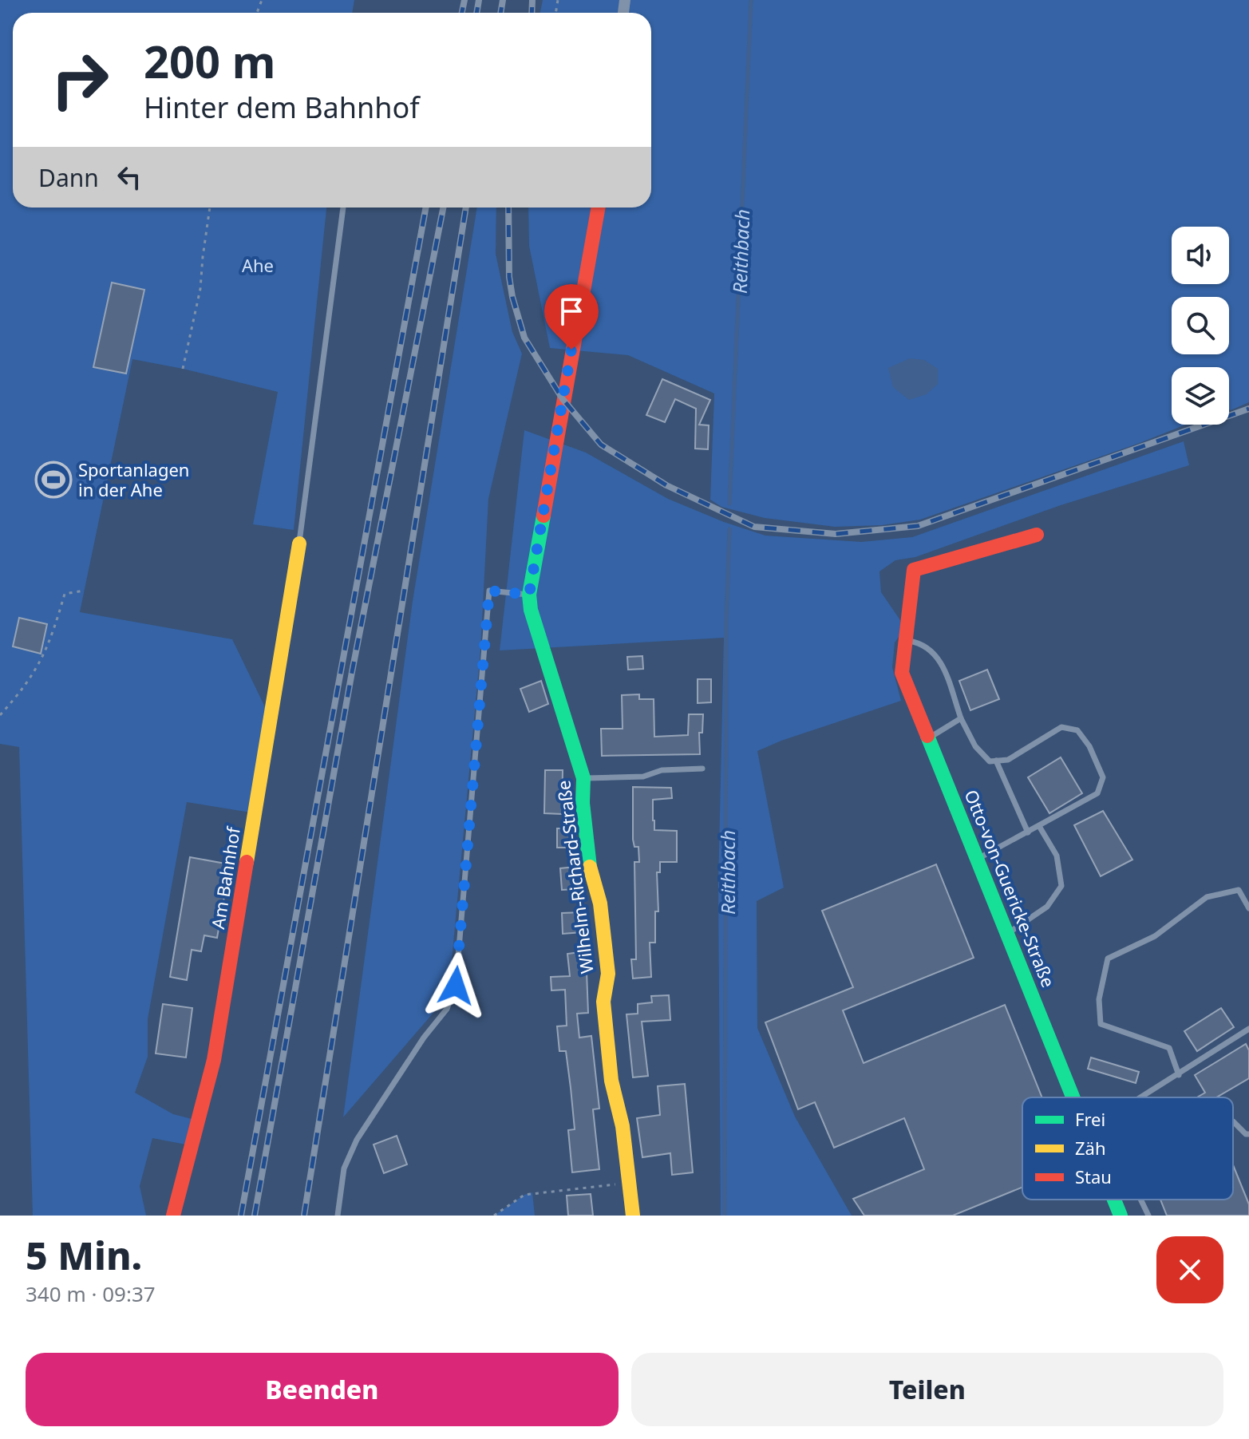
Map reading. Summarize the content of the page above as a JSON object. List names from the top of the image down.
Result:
{
  "streets": {
    "street": ["Wilhelm-Richard-Straße", "Am Bahnhof", "Otto-von-Guericke-Straße"]
  },
  "water": ["Reithbach"],
  "parks": ["Ahe"],
  "places": {
    "sports": ["Sportanlagen in der Ahe"]
  },
  "legend": ["Frei", "Zäh", "Stau"],
  "page": {
    "turn": ["200 m", "Hinter dem Bahnhof"],
    "then": "Dann",
    "heading": ["5 Min.", "340 m · 09:37"],
    "buttons": ["Beenden", "Teilen"]
  }
}
